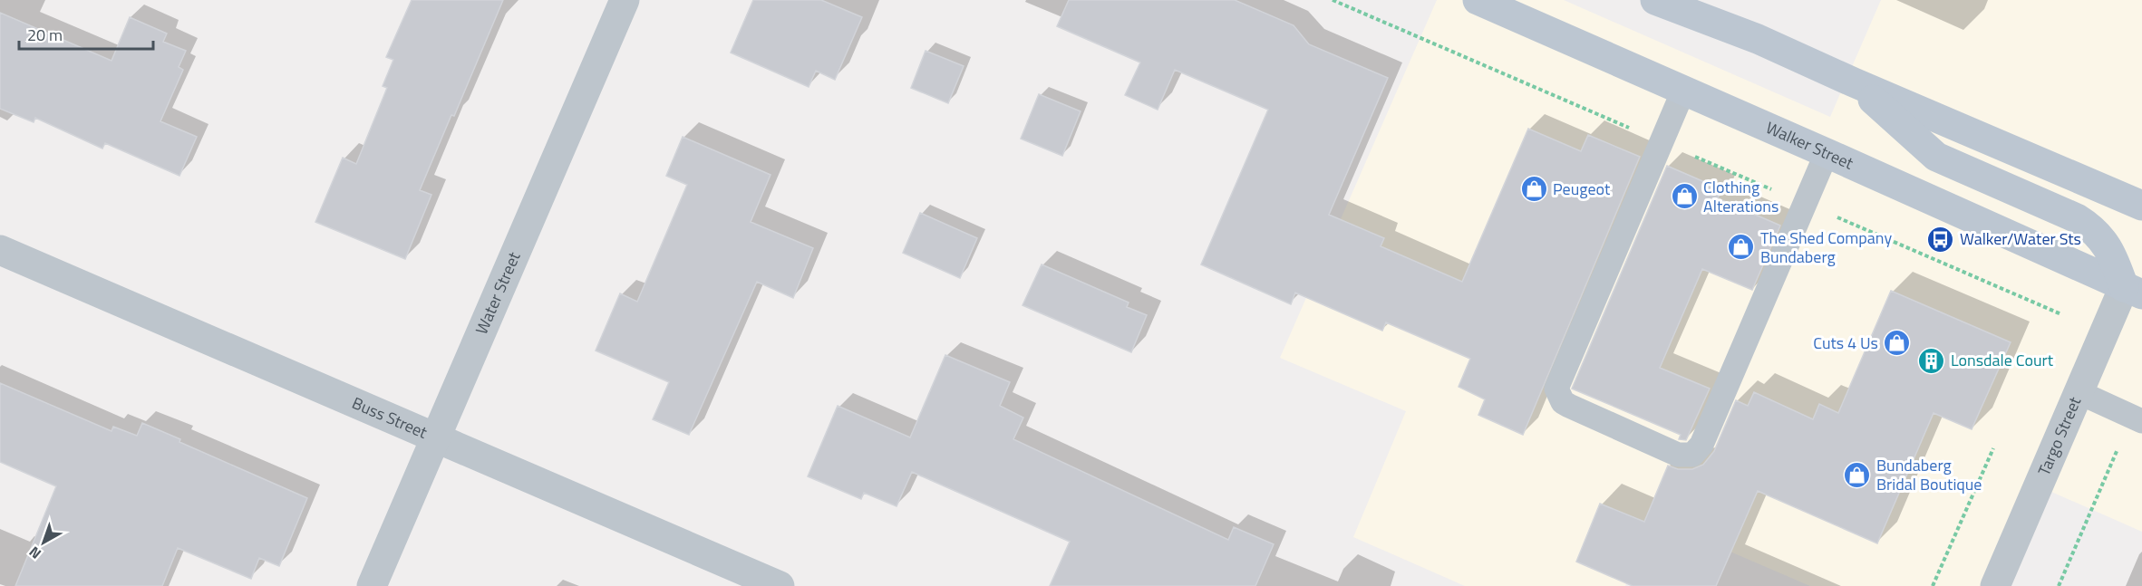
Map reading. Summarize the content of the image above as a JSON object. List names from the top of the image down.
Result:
{
  "streets": {
    "main road": ["Walker Street"],
    "street": ["Water Street", "Buss Street", "Targo Street"]
  },
  "crossings": [
    ["Walker Street", "Targo Street"],
    ["Water Street", "Buss Street"]
  ],
  "places": {
    "shop": [
      "Peugeot",
      "Clothing Alterations",
      "The Shed Company Bundaberg",
      "Cuts 4 Us",
      "Bundaberg Bridal Boutique"
    ],
    "bus stop": ["Walker/Water Sts"],
    "building": ["Lonsdale Court"]
  },
  "scale_bar": "20 m",
  "north": "bottom left"
}
